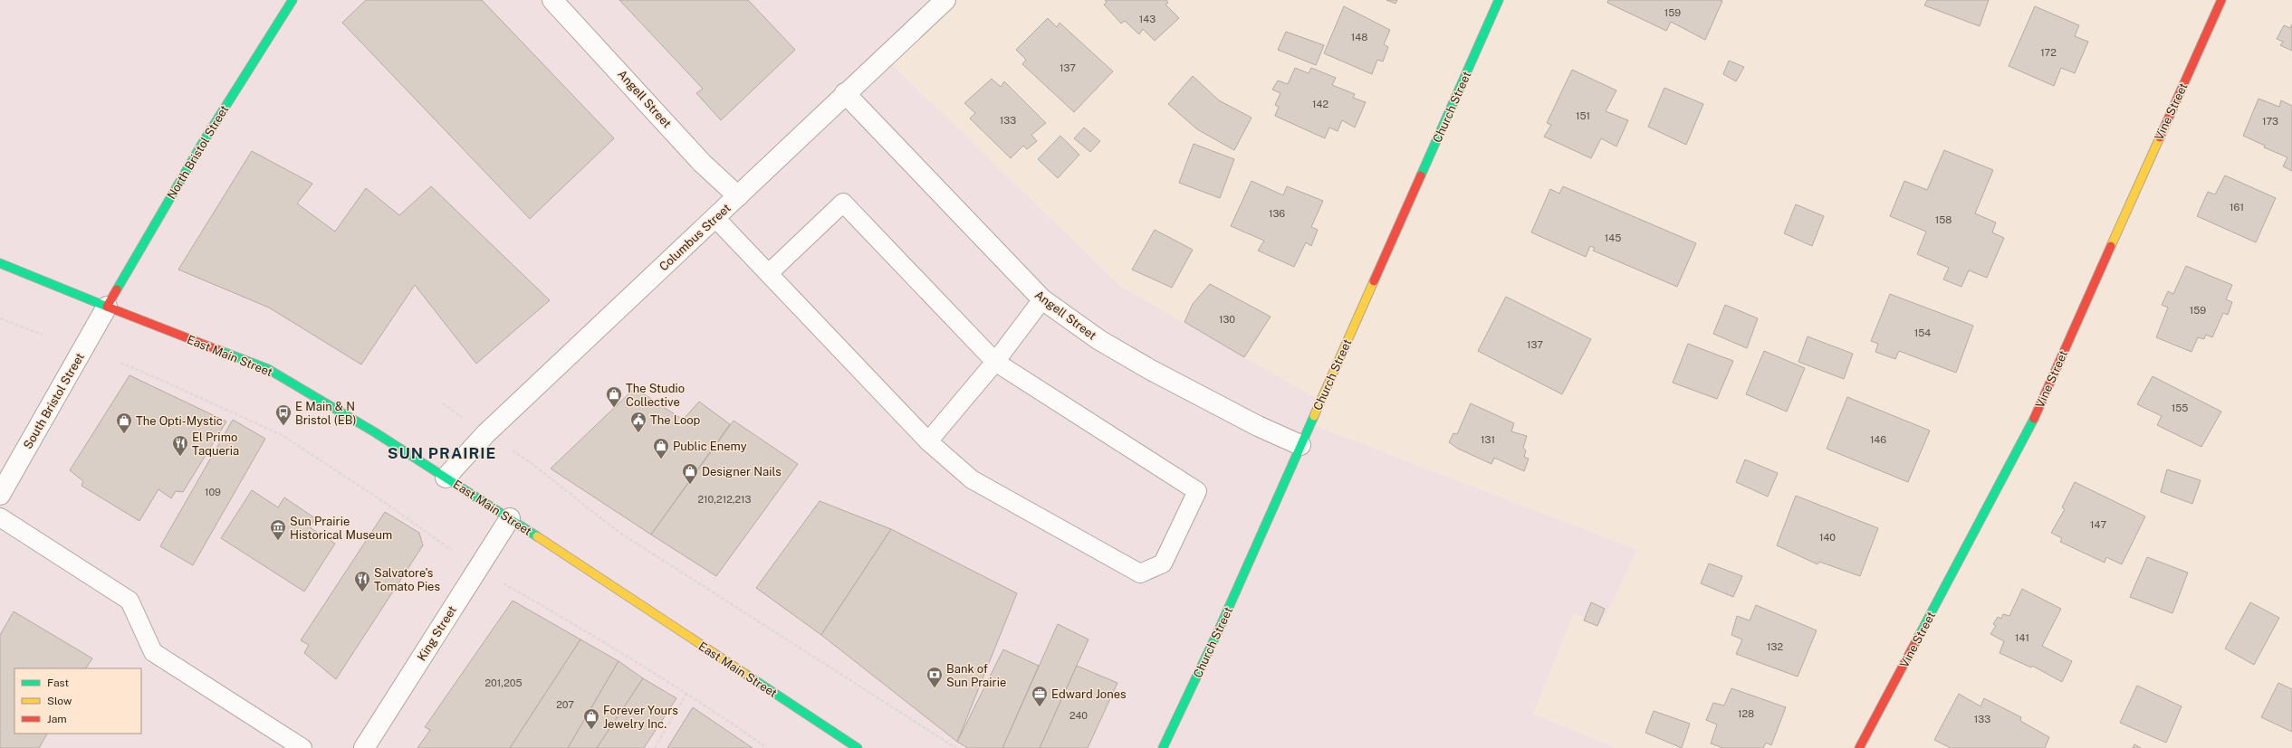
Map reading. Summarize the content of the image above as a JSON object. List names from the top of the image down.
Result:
{
  "streets": {
    "street": [
      "Angell Street",
      "Church Street",
      "Vine Street",
      "North Bristol Street",
      "Columbus Street",
      "East Main Street",
      "South Bristol Street",
      "King Street"
    ]
  },
  "crossings": [
    ["Angell Street", "Church Street"],
    ["Angell Street", "Columbus Street"],
    ["North Bristol Street", "East Main Street"],
    ["North Bristol Street", "South Bristol Street"],
    ["Columbus Street", "East Main Street"],
    ["East Main Street", "South Bristol Street"],
    ["East Main Street", "King Street"]
  ],
  "districts": ["SUN PRAIRIE"],
  "places": {
    "shop": [
      "The Studio Collective",
      "The Opti-Mystic",
      "Public Enemy",
      "Designer Nails",
      "Forever Yours Jewelry Inc."
    ],
    "bus stop": ["E Main & N Bristol (EB)"],
    "public building": ["The Loop"],
    "restaurant": ["El Primo Taqueria", "Salvatore's Tomato Pies"],
    "museum": ["Sun Prairie Historical Museum"],
    "bank": ["Bank of Sun Prairie"],
    "office": ["Edward Jones"]
  },
  "house_numbers": [
    "159",
    "143",
    "148",
    "172",
    "137",
    "142",
    "151",
    "133",
    "173",
    "161",
    "136",
    "158",
    "145",
    "159",
    "130",
    "154",
    "137",
    "155",
    "131",
    "146",
    "109",
    "210,212,213",
    "147",
    "140",
    "141",
    "132",
    "201,205",
    "207",
    "128",
    "240",
    "133"
  ],
  "legend": ["Fast", "Slow", "Jam"]
}
